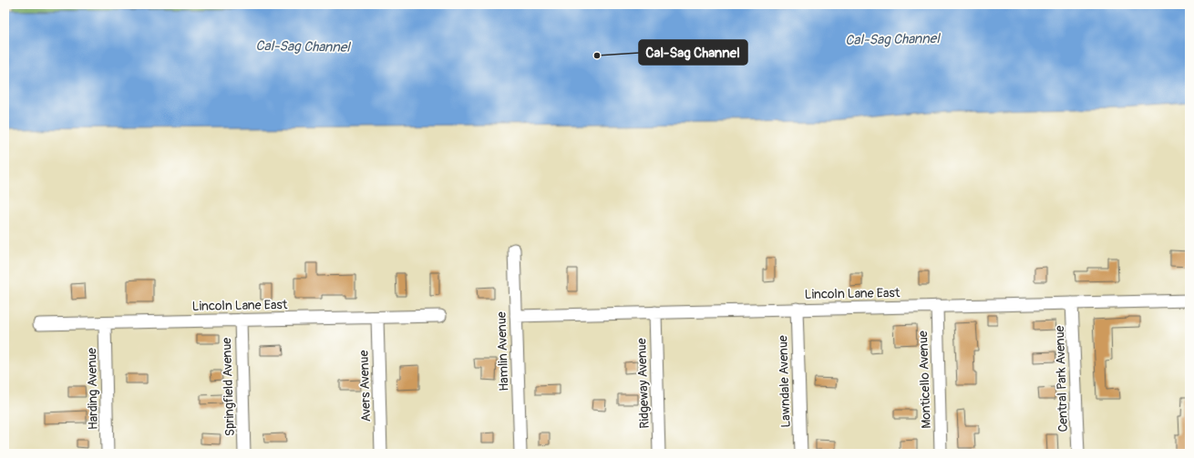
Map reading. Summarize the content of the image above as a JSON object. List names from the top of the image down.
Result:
{
  "streets": {
    "street": [
      "Lincoln Lane East",
      "Hamlin Avenue",
      "Central Park Avenue",
      "Monticello Avenue",
      "Lawndale Avenue",
      "Ridgeway Avenue",
      "Avers Avenue",
      "Springfield Avenue",
      "Harding Avenue"
    ]
  },
  "crossings": [
    ["Lincoln Lane East", "Hamlin Avenue"],
    ["Lincoln Lane East", "Central Park Avenue"],
    ["Lincoln Lane East", "Monticello Avenue"],
    ["Lincoln Lane East", "Lawndale Avenue"],
    ["Lincoln Lane East", "Ridgeway Avenue"],
    ["Lincoln Lane East", "Avers Avenue"],
    ["Lincoln Lane East", "Springfield Avenue"],
    ["Lincoln Lane East", "Harding Avenue"]
  ],
  "water": ["Cal-Sag Channel"],
  "places": ["Cal-Sag Channel"]
}
